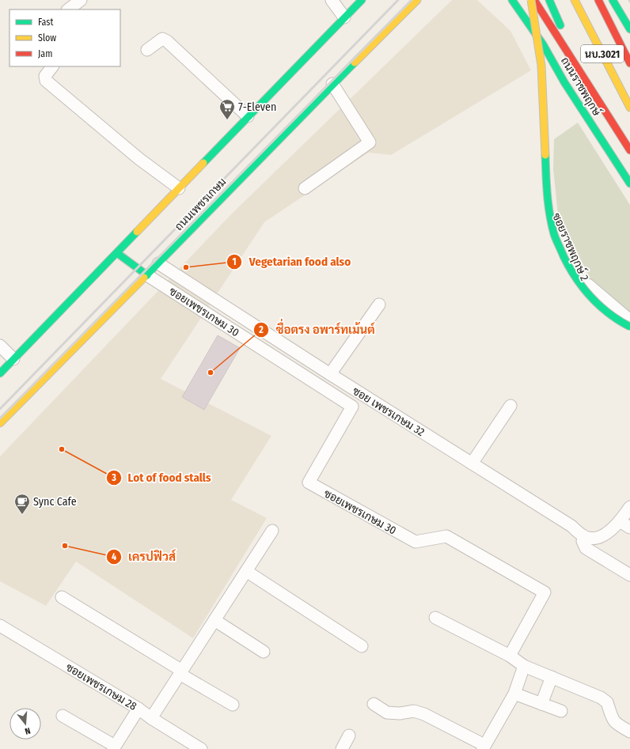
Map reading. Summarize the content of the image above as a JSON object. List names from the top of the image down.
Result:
{
  "streets": {
    "main road": ["นบ.3021", "ถนนราชพฤกษ์", "ถนนเพชรเกษม"],
    "street": [
      "ซอยราชพฤกษ์ 2",
      "ซอยเพชรเกษม 30",
      "ซอย เพชรเกษม 32",
      "ซอยเพชรเกษม 28"
    ]
  },
  "crossings": [
    ["ถนนเพชรเกษม", "ซอยเพชรเกษม 30"],
    ["ถนนเพชรเกษม", "ซอย เพชรเกษม 32"]
  ],
  "places": {
    "supermarket": ["7-Eleven"],
    "other": [
      "Vegetarian food also",
      "ซื่อตรง อพาร์ทเม้นต์",
      "Lot of food stalls",
      "เครปฟิวส์"
    ],
    "cafe": ["Sync Cafe"]
  },
  "legend": ["Fast", "Slow", "Jam"],
  "north": "bottom"
}
